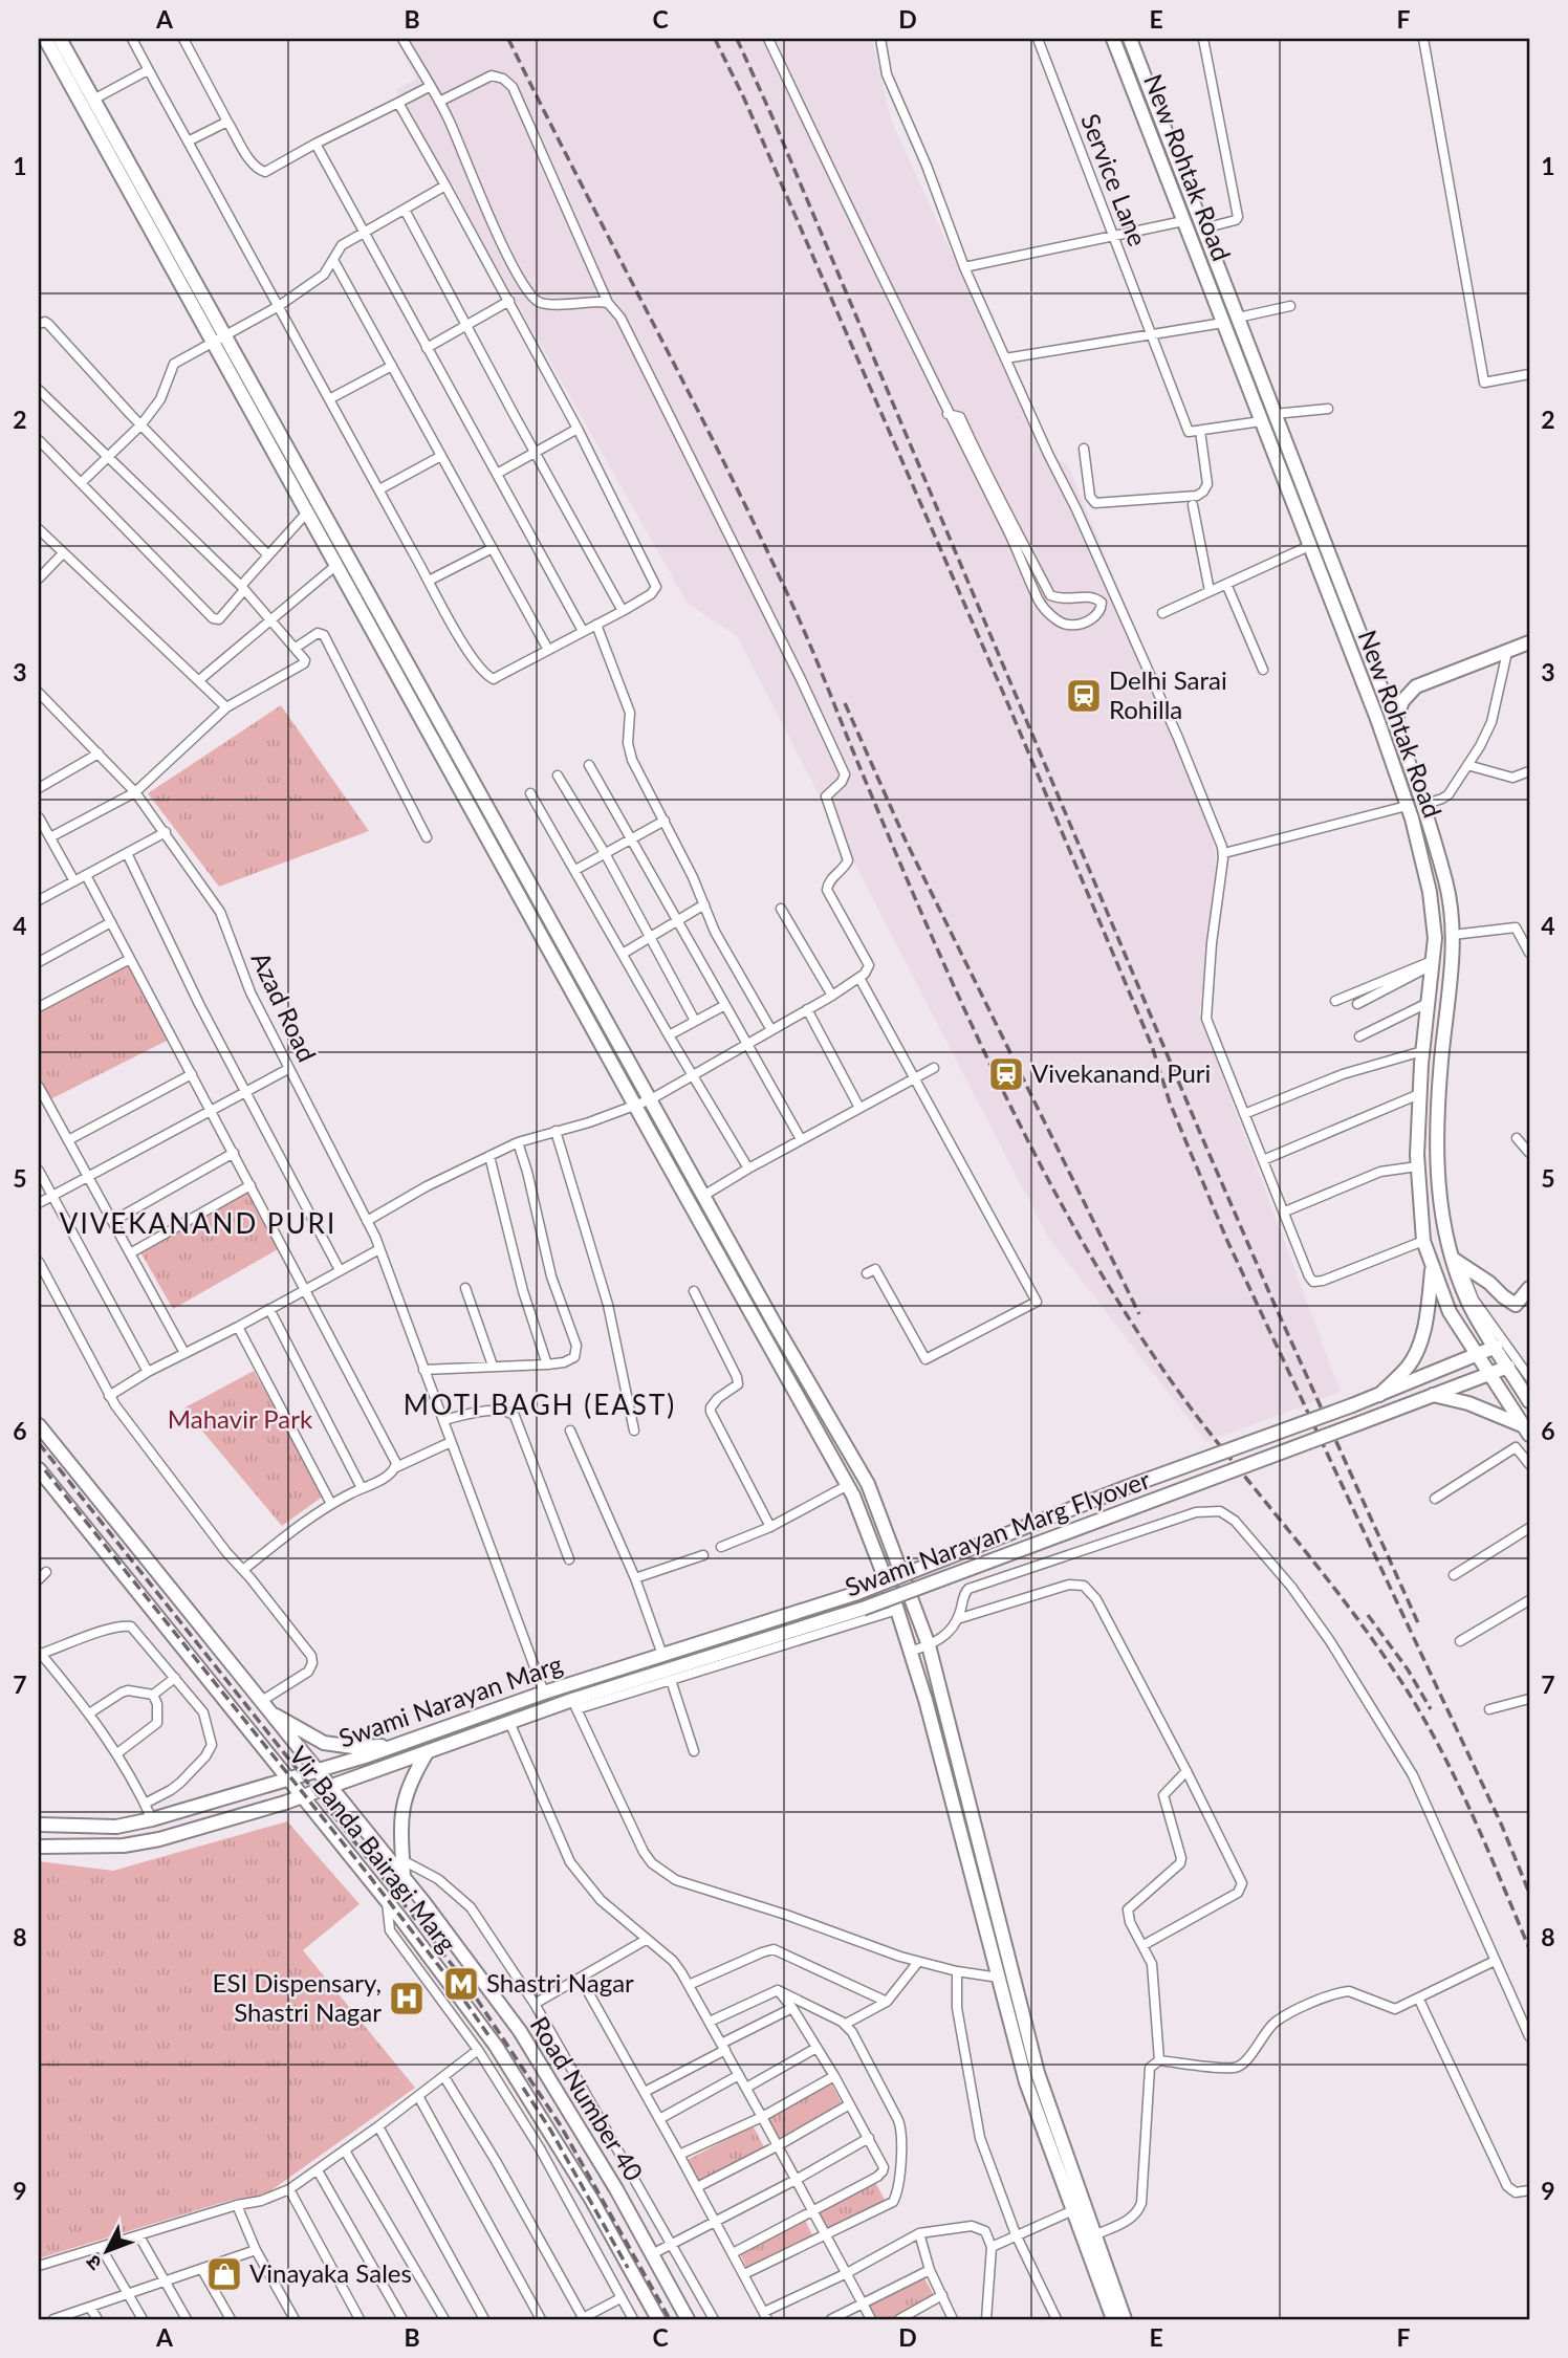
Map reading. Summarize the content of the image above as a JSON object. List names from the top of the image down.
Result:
{
  "streets": {
    "main road": [
      "New Rohtak Road",
      "Swami Narayan Marg Flyover",
      "Swami Narayan Marg",
      "Vir Banda Bairagi Marg",
      "Road Number 40"
    ],
    "street": ["Service Lane", "Azad Road"]
  },
  "crossings": [
    ["Azad Road", "Swami Narayan Marg"],
    ["Swami Narayan Marg Flyover", "Swami Narayan Marg"],
    ["Swami Narayan Marg", "Vir Banda Bairagi Marg"],
    ["Vir Banda Bairagi Marg", "Road Number 40"]
  ],
  "districts": ["VIVEKANAND PURI", "MOTI BAGH (EAST)"],
  "parks": ["Mahavir Park"],
  "places": {
    "station": ["Delhi Sarai Rohilla", "Vivekanand Puri"],
    "metro station": ["Shastri Nagar"],
    "hospital": ["ESI Dispensary, Shastri Nagar"],
    "shop": ["Vinayaka Sales"]
  },
  "north": "bottom left",
  "grid": {
    "columns": [
      "A",
      "B",
      "C",
      "D",
      "E",
      "F"
    ],
    "rows": [
      "1",
      "2",
      "3",
      "4",
      "5",
      "6",
      "7",
      "8",
      "9"
    ]
  }
}
